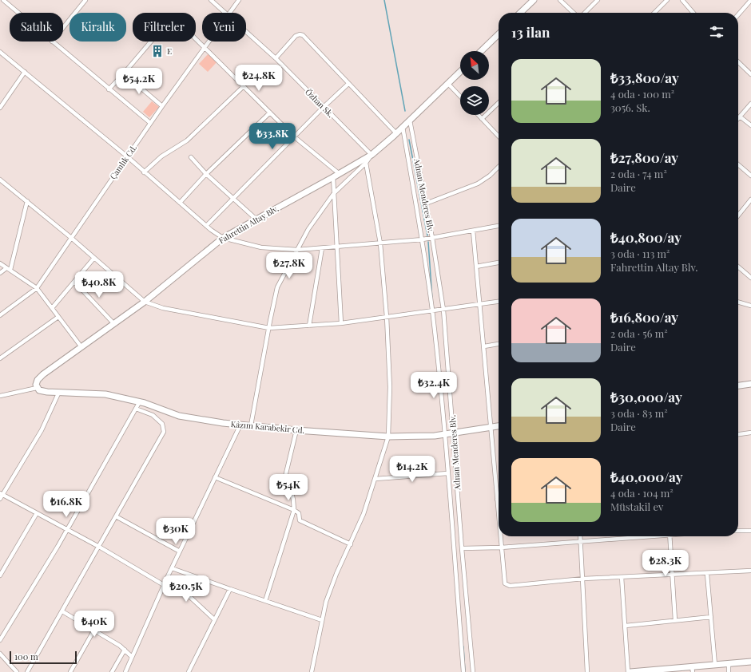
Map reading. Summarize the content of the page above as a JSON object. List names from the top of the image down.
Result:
{
  "streets": {
    "street": [
      "Özhan Sk.",
      "Çamlık Cd.",
      "Adnan Menderes Blv.",
      "Fahrettin Altay Blv.",
      "Kâzım Karabekir Cd."
    ]
  },
  "crossings": [
    ["Özhan Sk.", "Fahrettin Altay Blv."],
    ["Adnan Menderes Blv.", "Fahrettin Altay Blv."],
    ["Adnan Menderes Blv.", "Kâzım Karabekir Cd."],
    ["Fahrettin Altay Blv.", "Kâzım Karabekir Cd."]
  ],
  "places": {
    "building": ["E"]
  },
  "scale_bar": "100 m",
  "north": "top left",
  "page": {
    "chip": [
      "Satılık",
      "Kiralık",
      "Filtreler",
      "Yeni"
    ],
    "heading": "13 ilan",
    "list": [
      {
        "name": "₺33,800/ay",
        "note": "4 oda · 100 m² · 3056. Sk."
      },
      {
        "name": "₺27,800/ay",
        "note": "2 oda · 74 m² · Daire"
      },
      {
        "name": "₺40,800/ay",
        "note": "3 oda · 113 m² · Fahrettin Altay Blv."
      },
      {
        "name": "₺16,800/ay",
        "note": "2 oda · 56 m² · Daire"
      },
      {
        "name": "₺30,000/ay",
        "note": "3 oda · 83 m² · Daire"
      },
      {
        "name": "₺40,000/ay",
        "note": "4 oda · 104 m² · Müstakil ev"
      }
    ],
    "price": [
      "₺24.8K",
      "₺54.2K",
      "₺33.8K",
      "₺27.8K",
      "₺40.8K",
      "₺32.4K",
      "₺14.2K",
      "₺54K",
      "₺16.8K",
      "₺30K",
      "₺28.3K",
      "₺20.5K",
      "₺40K"
    ],
    "scale": "100 m"
  }
}
